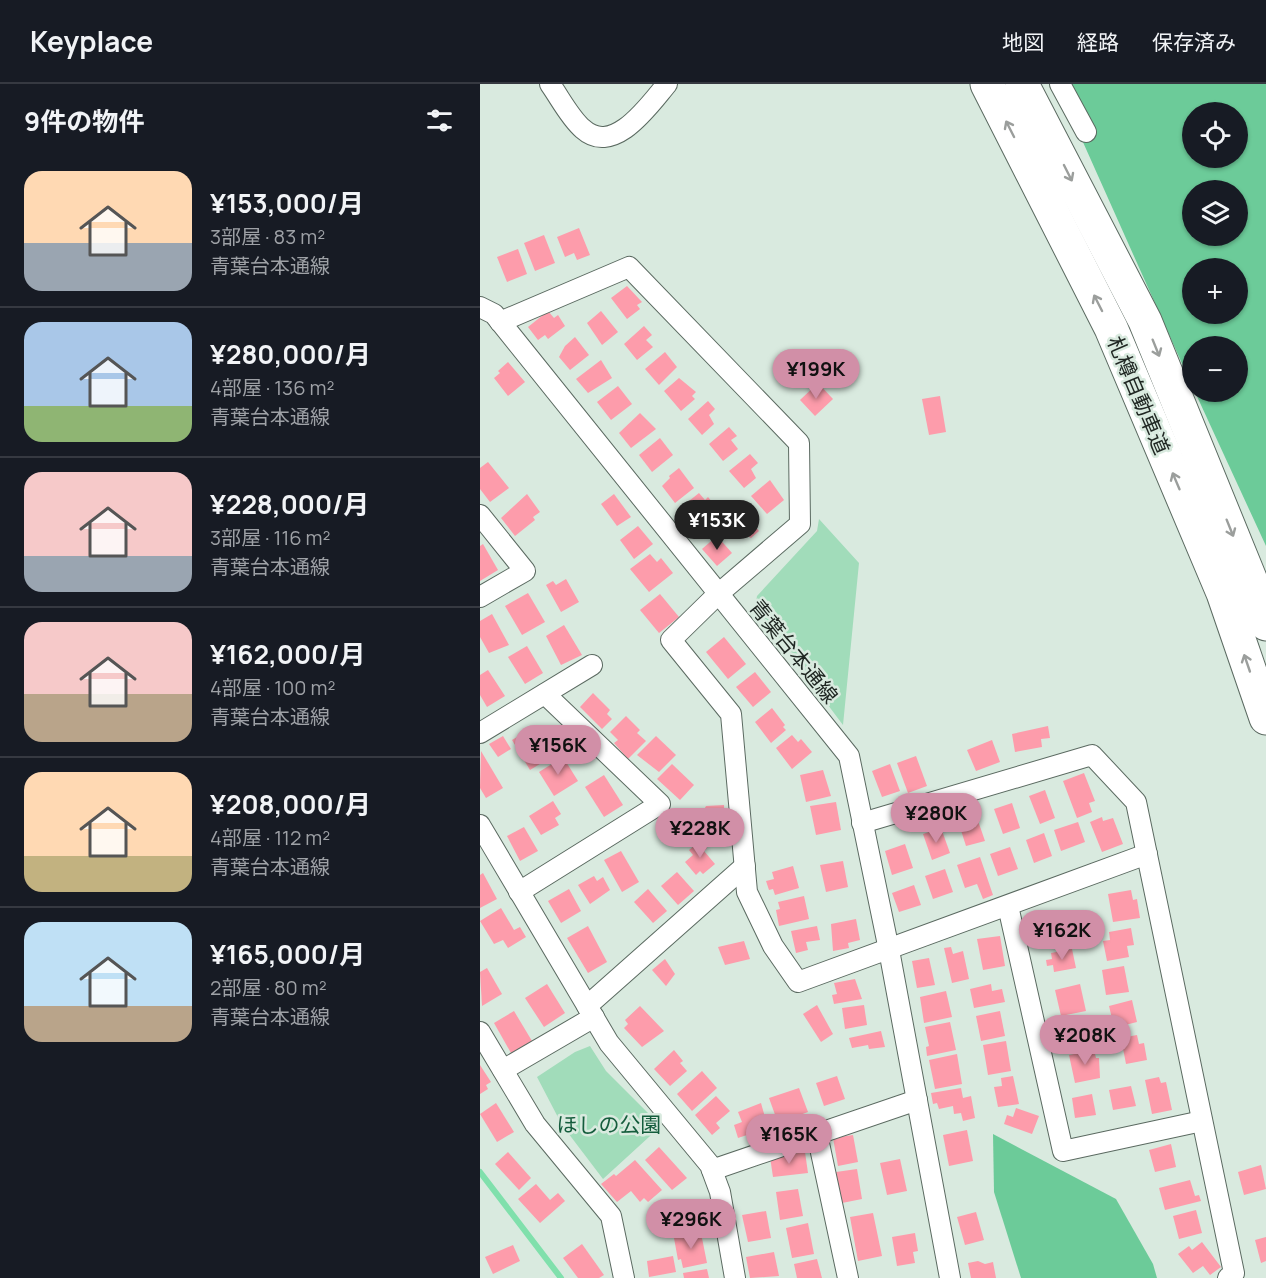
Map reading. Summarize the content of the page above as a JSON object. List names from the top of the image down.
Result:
{
  "streets": {
    "highway": ["札樽自動車道"],
    "street": ["青葉台本通線"]
  },
  "parks": ["ほしの公園"],
  "page": {
    "header": "Keyplace",
    "nav": ["地図", "経路", "保存済み"],
    "heading": "9件の物件",
    "map_buttons": ["+", "−"],
    "list": [
      {
        "name": "¥153,000/月",
        "note": "3部屋 · 83 m² · 青葉台本通線"
      },
      {
        "name": "¥280,000/月",
        "note": "4部屋 · 136 m² · 青葉台本通線"
      },
      {
        "name": "¥228,000/月",
        "note": "3部屋 · 116 m² · 青葉台本通線"
      },
      {
        "name": "¥162,000/月",
        "note": "4部屋 · 100 m² · 青葉台本通線"
      },
      {
        "name": "¥208,000/月",
        "note": "4部屋 · 112 m² · 青葉台本通線"
      },
      {
        "name": "¥165,000/月",
        "note": "2部屋 · 80 m² · 青葉台本通線"
      }
    ],
    "price": [
      "¥199K",
      "¥153K",
      "¥156K",
      "¥280K",
      "¥228K",
      "¥162K",
      "¥208K",
      "¥165K",
      "¥296K"
    ]
  }
}
